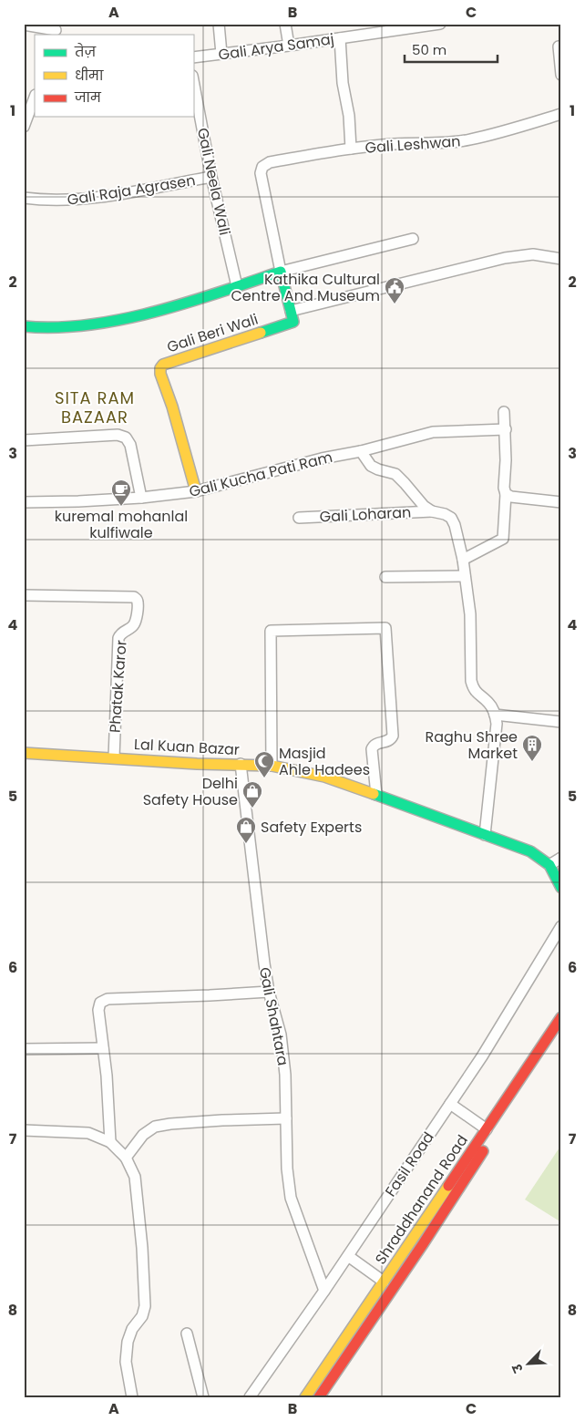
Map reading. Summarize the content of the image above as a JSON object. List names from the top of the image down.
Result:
{
  "streets": {
    "street": [
      "Gali Arya Samaj",
      "Gali Leshwan",
      "Gali Neela Wali",
      "Gali Raja Agrasen",
      "Gali Beri Wali",
      "Gali Kucha Pati Ram",
      "Gali Loharan",
      "Phatak Karor",
      "Lal Kuan Bazar",
      "Gali Shahtara",
      "Fasil Road",
      "Shraddhanand Road"
    ]
  },
  "crossings": [
    ["Gali Neela Wali", "Gali Raja Agrasen"],
    ["Gali Beri Wali", "Gali Kucha Pati Ram"],
    ["Phatak Karor", "Lal Kuan Bazar"],
    ["Lal Kuan Bazar", "Gali Shahtara"],
    ["Gali Shahtara", "Fasil Road"]
  ],
  "districts": ["SITA RAM BAZAAR"],
  "places": {
    "public building": ["Kathika Cultural Centre And Museum"],
    "cafe": ["kuremal mohanlal kulfiwale"],
    "building": ["Raghu Shree Market"],
    "mosque": ["Masjid Ahle Hadees"],
    "shop": ["Delhi Safety House", "Safety Experts"]
  },
  "legend": ["तेज़", "धीमा", "जाम"],
  "scale_bar": "50 m",
  "north": "bottom left",
  "grid": {
    "columns": ["A", "B", "C"],
    "rows": [
      "1",
      "2",
      "3",
      "4",
      "5",
      "6",
      "7",
      "8"
    ]
  }
}
